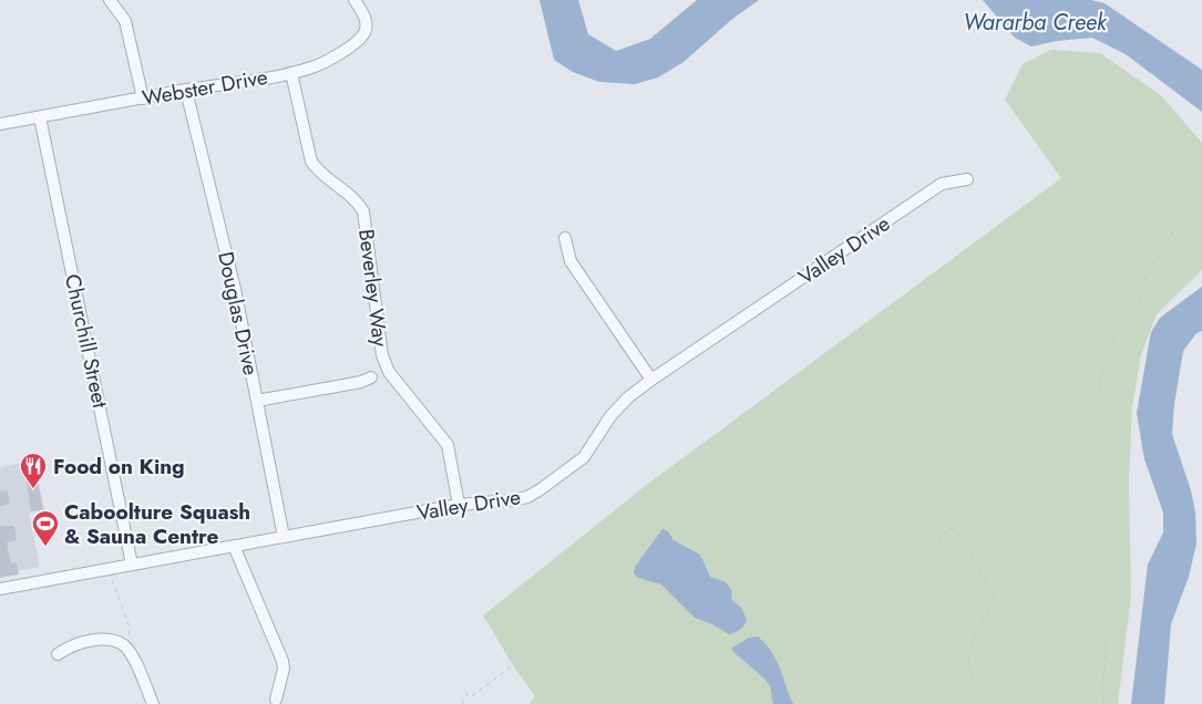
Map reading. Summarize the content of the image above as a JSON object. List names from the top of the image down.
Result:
{
  "streets": {
    "street": [
      "Webster Drive",
      "Valley Drive",
      "Beverley Way",
      "Douglas Drive",
      "Churchill Street"
    ]
  },
  "crossings": [
    ["Webster Drive", "Beverley Way"],
    ["Webster Drive", "Douglas Drive"],
    ["Webster Drive", "Churchill Street"],
    ["Valley Drive", "Beverley Way"],
    ["Valley Drive", "Douglas Drive"],
    ["Valley Drive", "Churchill Street"]
  ],
  "water": ["Wararba Creek"],
  "places": {
    "restaurant": ["Food on King"],
    "sports": ["Caboolture Squash & Sauna Centre"]
  }
}
